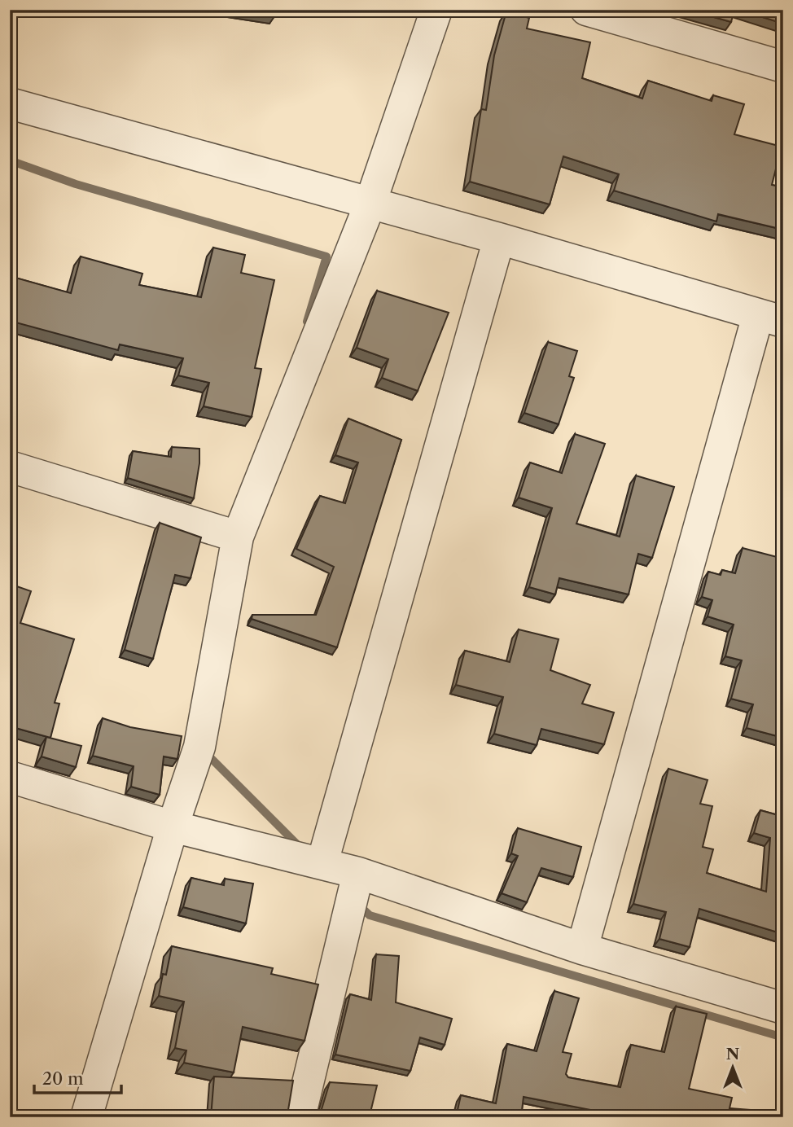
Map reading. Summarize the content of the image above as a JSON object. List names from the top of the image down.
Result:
{
  "scale_bar": "20 m",
  "north": "top"
}
